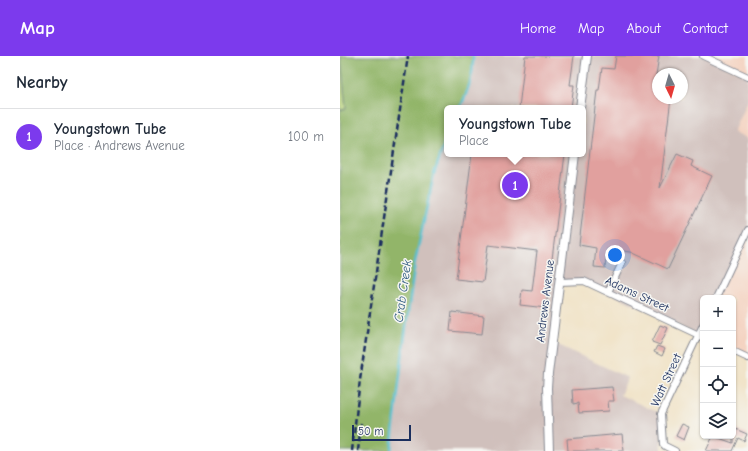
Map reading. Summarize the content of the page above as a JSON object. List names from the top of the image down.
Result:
{
  "streets": {
    "street": ["Adams Street", "Andrews Avenue", "Watt Street"]
  },
  "crossings": [
    ["Adams Street", "Andrews Avenue"]
  ],
  "water": ["Crab Creek"],
  "scale_bar": "50 m",
  "north": "bottom",
  "page": {
    "header": "Map",
    "nav": [
      "Home",
      "Map",
      "About",
      "Contact"
    ],
    "heading": "Nearby",
    "popup": ["Youngstown Tube", "Place"],
    "list": [
      {
        "mark": "1",
        "name": "Youngstown Tube",
        "note": "Place · Andrews Avenue",
        "value": "100 m"
      }
    ],
    "pins": "1",
    "map_buttons": ["+", "−"],
    "scale": "50 m"
  }
}
